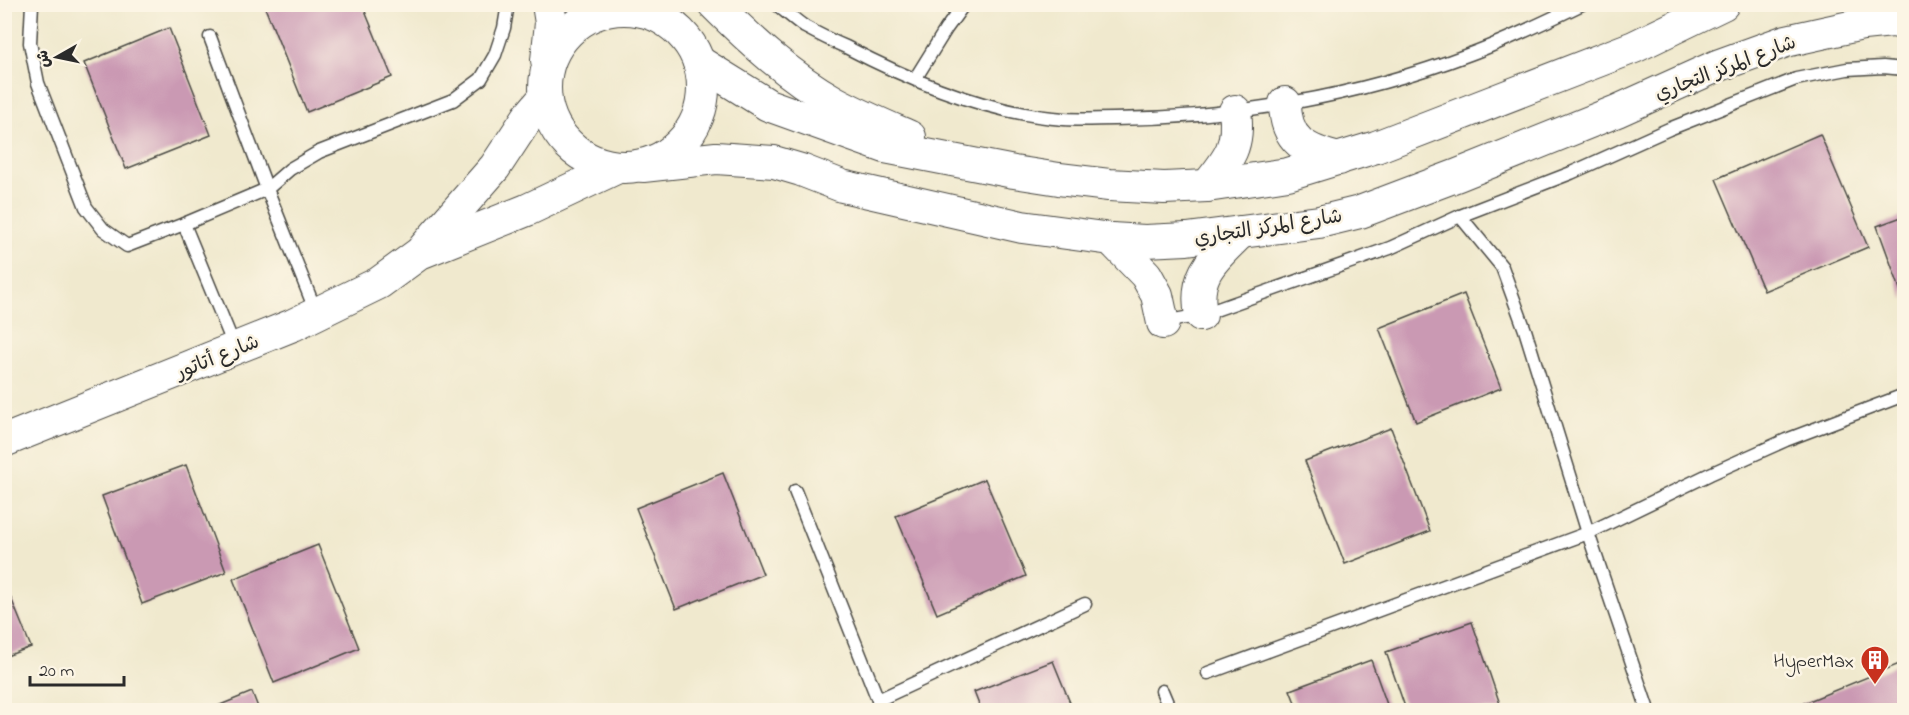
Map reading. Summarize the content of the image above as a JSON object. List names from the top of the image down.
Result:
{
  "streets": {
    "street": ["شارع المركز التجاري", "شارع أتاتور"]
  },
  "crossings": [
    ["شارع المركز التجاري", "شارع أتاتور"]
  ],
  "places": {
    "building": ["HyperMax"]
  },
  "scale_bar": "20 m",
  "north": "left"
}
